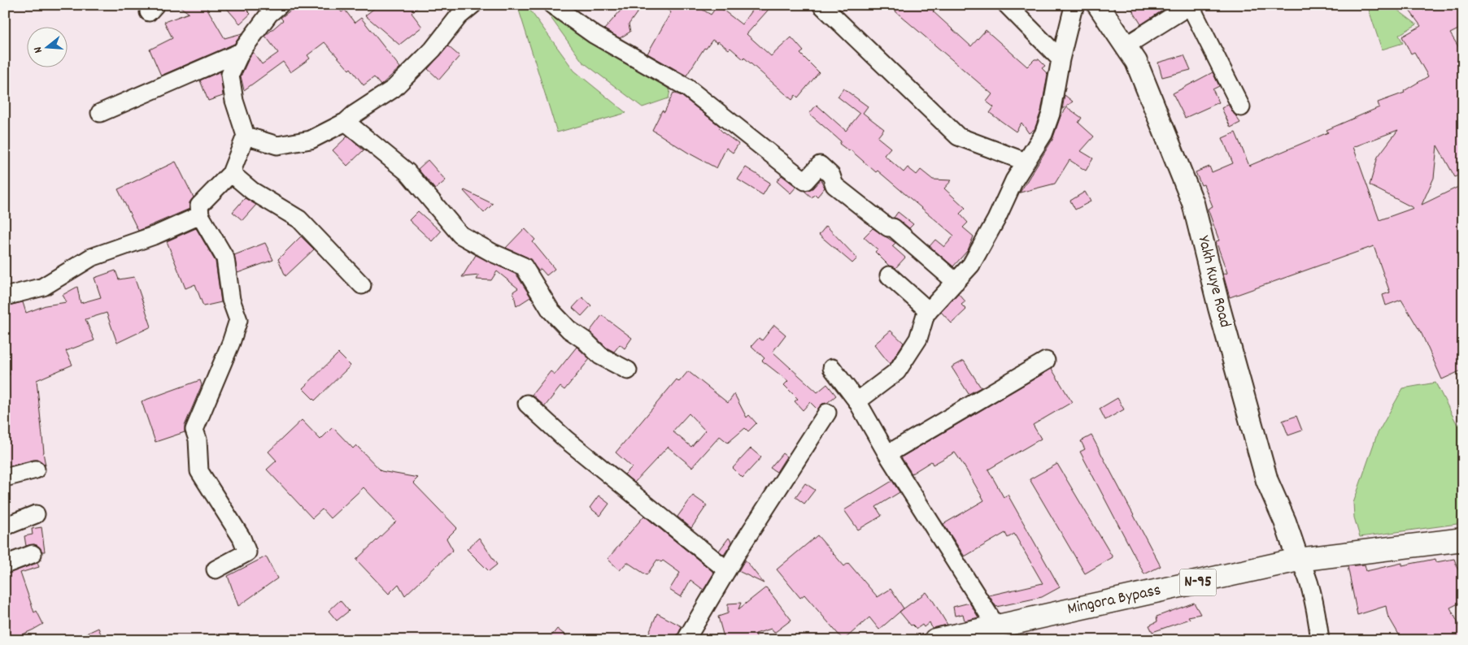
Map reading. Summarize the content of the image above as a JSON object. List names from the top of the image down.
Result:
{
  "streets": {
    "highway": ["N-95", "Mingora Bypass"],
    "main road": ["Yakh Kuye Road"]
  },
  "crossings": [
    ["Yakh Kuye Road", "Mingora Bypass"]
  ],
  "north": "left"
}
